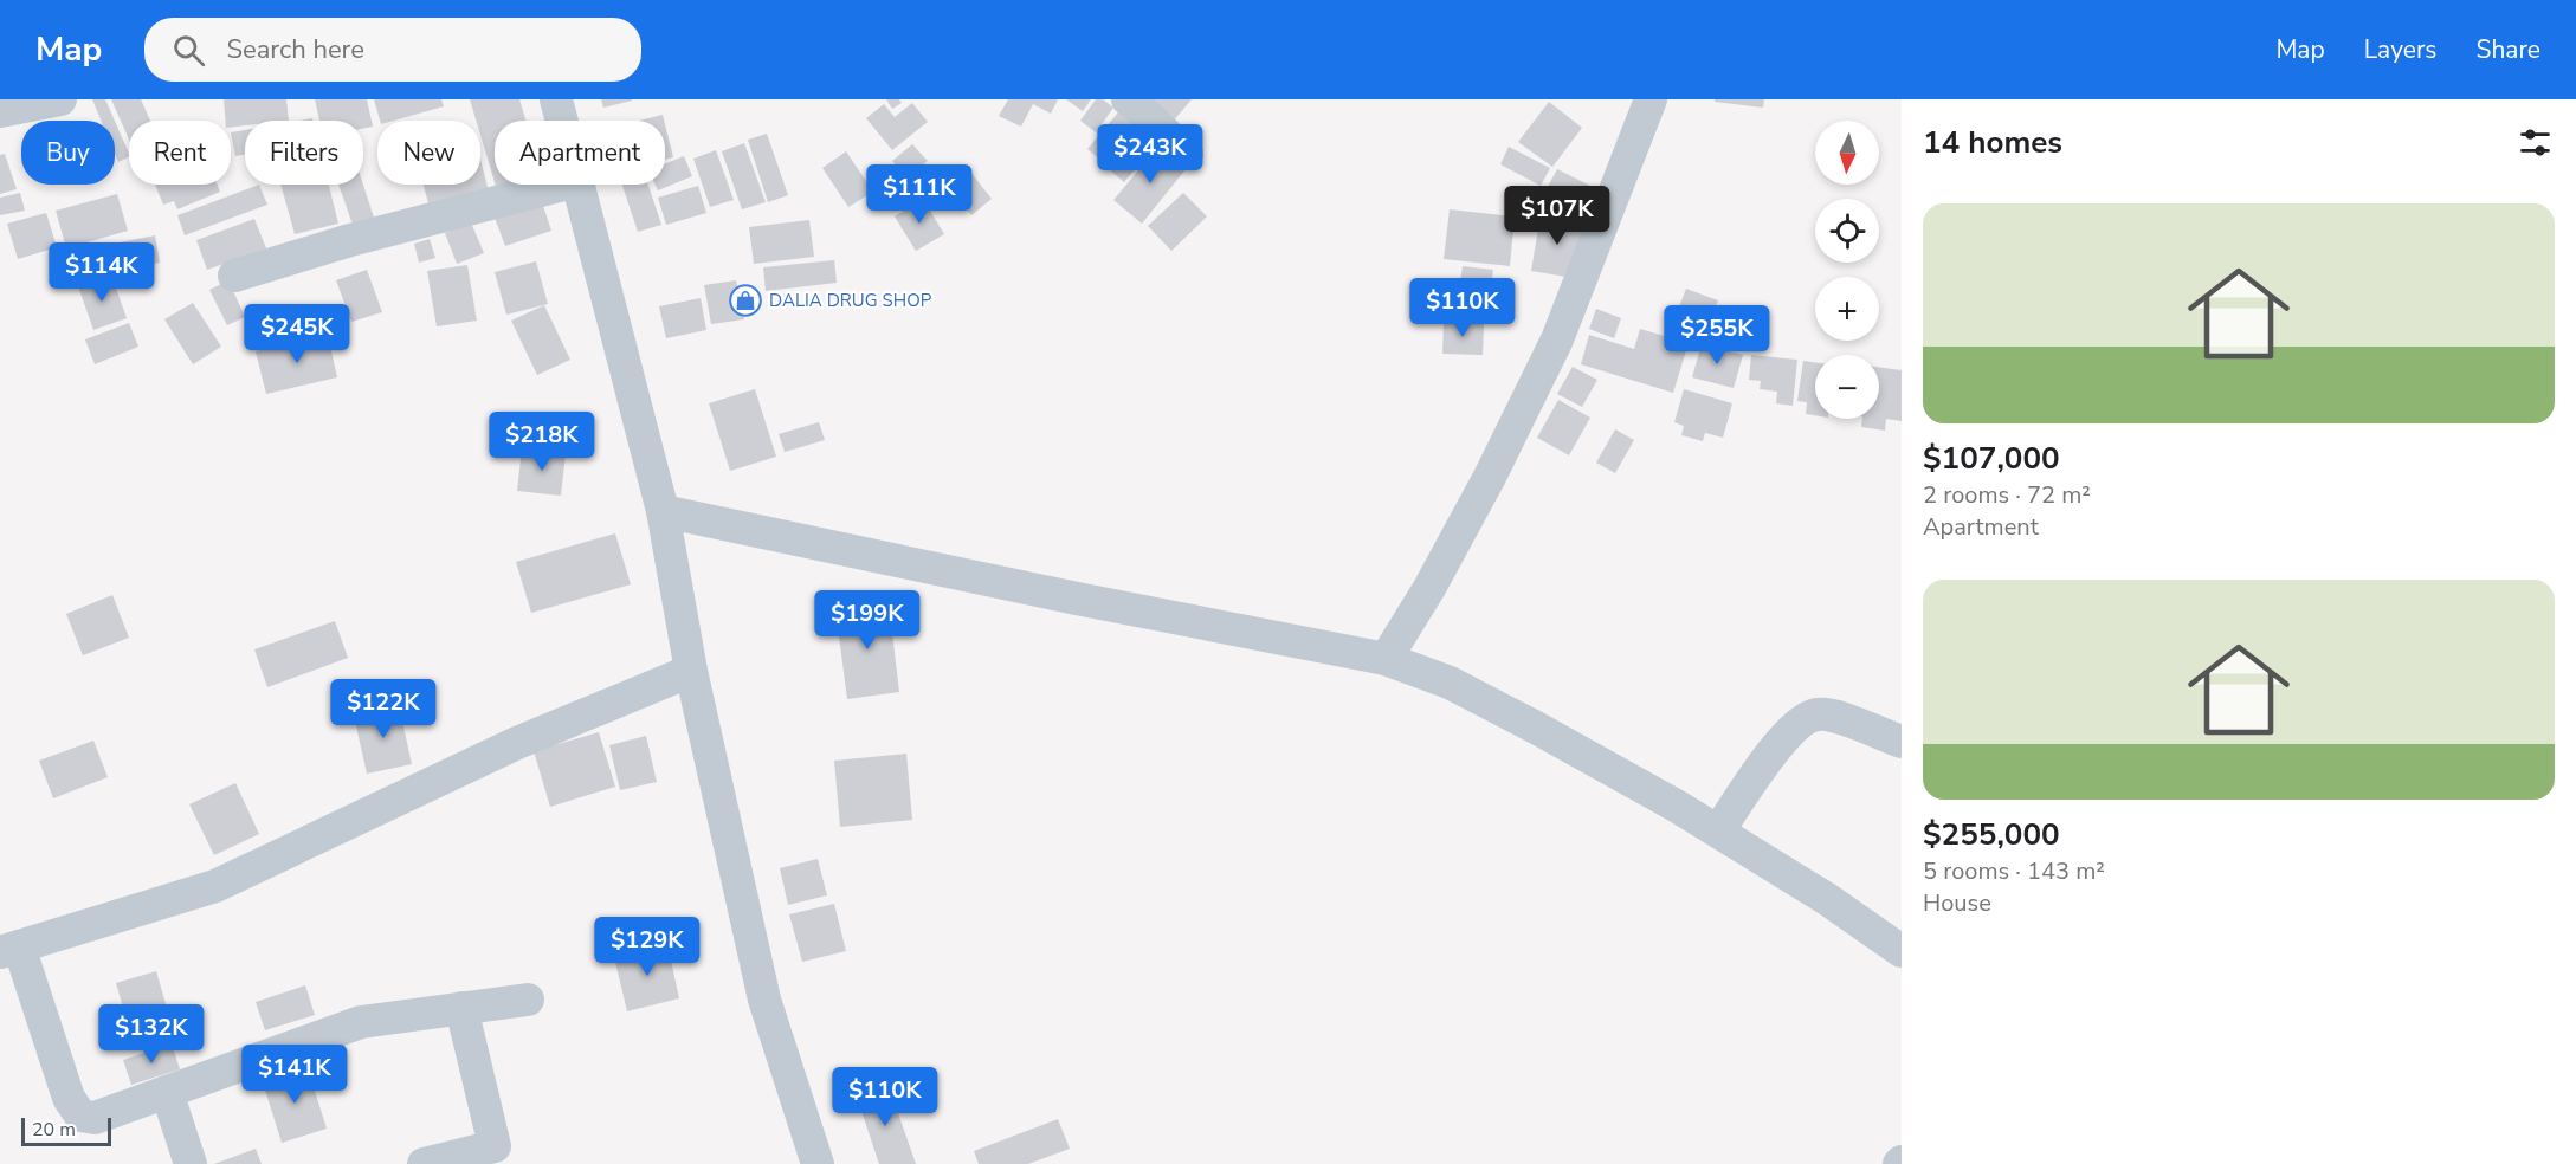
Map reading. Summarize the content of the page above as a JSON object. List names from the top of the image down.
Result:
{
  "places": {
    "shop": ["DALIA DRUG SHOP"]
  },
  "scale_bar": "20 m",
  "north": "bottom",
  "page": {
    "header": "Map",
    "search": "Search here",
    "nav": ["Map", "Layers", "Share"],
    "heading": "14 homes",
    "map_buttons": ["+", "−"],
    "chip": [
      "Buy",
      "Rent",
      "Filters",
      "New",
      "Apartment"
    ],
    "price": [
      "$243K",
      "$111K",
      "$107K",
      "$114K",
      "$110K",
      "$245K",
      "$255K",
      "$218K",
      "$199K",
      "$122K",
      "$129K",
      "$132K",
      "$141K",
      "$110K"
    ],
    "list": [
      {
        "name": "$107,000",
        "note": "2 rooms · 72 m² · Apartment"
      },
      {
        "name": "$255,000",
        "note": "5 rooms · 143 m² · House"
      }
    ],
    "scale": "20 m"
  }
}
